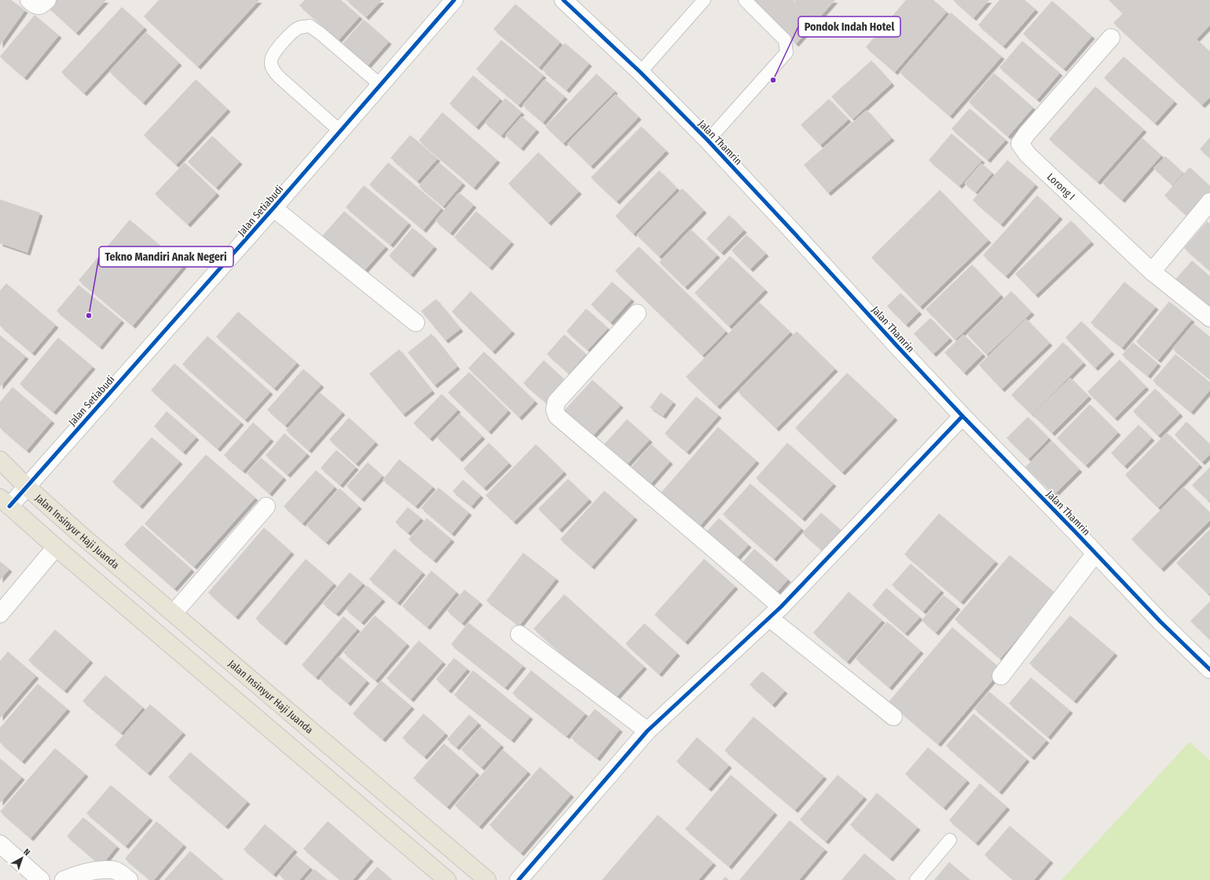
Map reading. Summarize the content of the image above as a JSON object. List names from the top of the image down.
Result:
{
  "streets": {
    "main road": ["Jalan Insinyur Haji Juanda"],
    "street": ["Jalan Thamrin", "Lorong I", "Jalan Setiabudi"]
  },
  "crossings": [
    ["Jalan Setiabudi", "Jalan Insinyur Haji Juanda"]
  ],
  "places": ["Pondok Indah Hotel", "Tekno Mandiri Anak Negeri"],
  "north": "top right"
}
